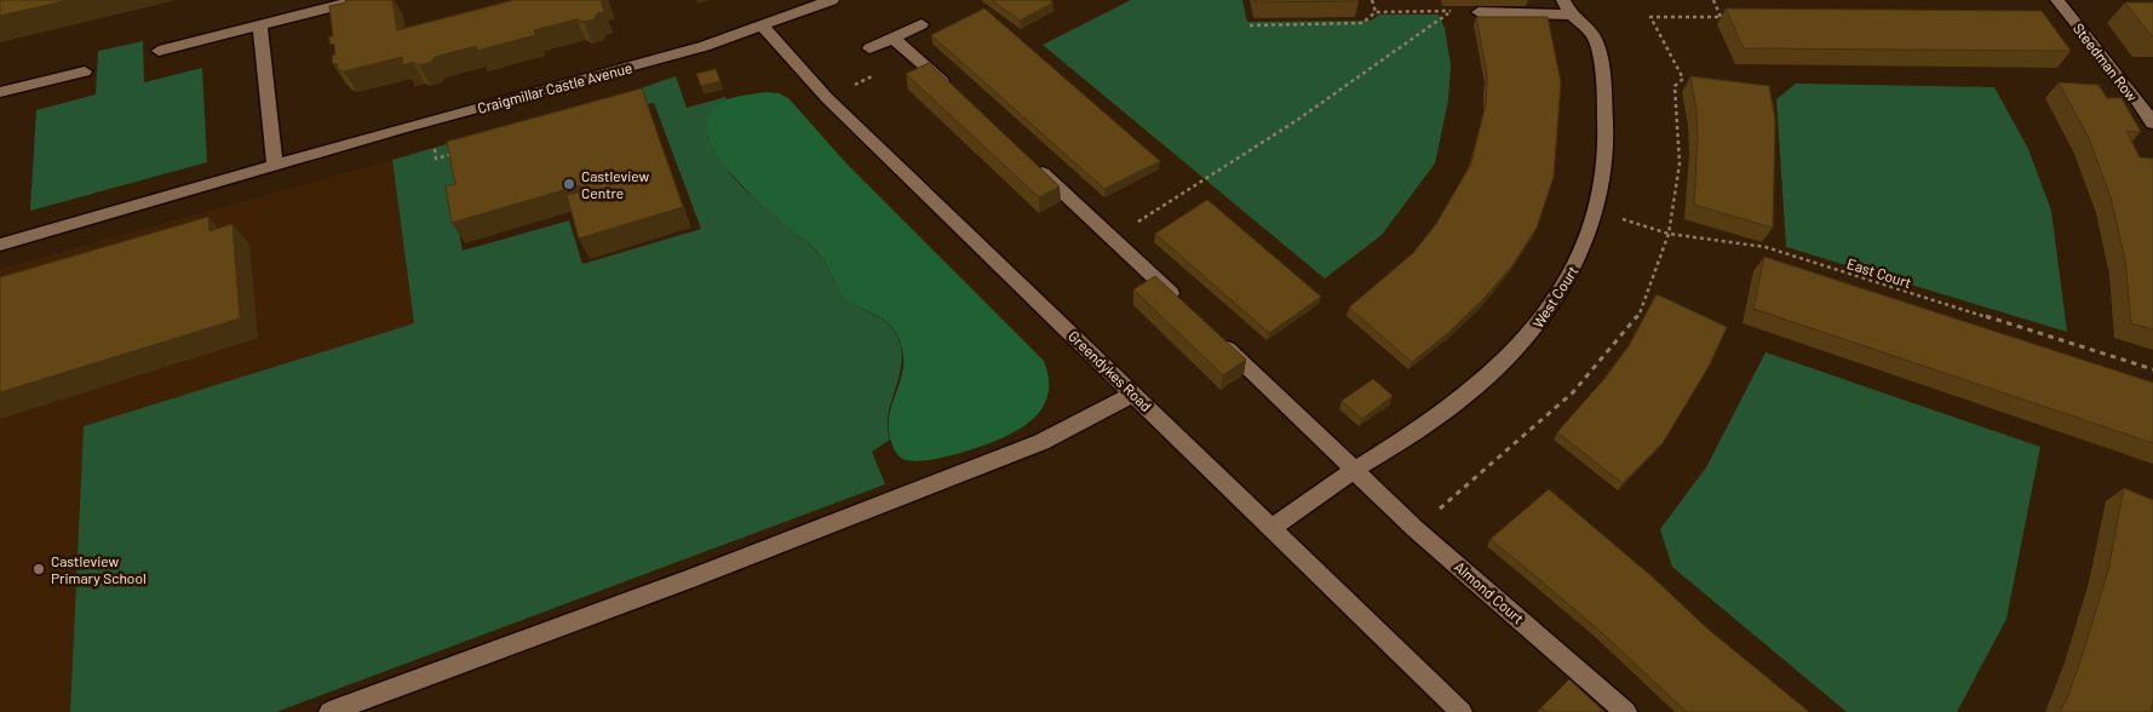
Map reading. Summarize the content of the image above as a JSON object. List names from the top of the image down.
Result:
{
  "streets": {
    "street": [
      "Steedman Row",
      "Craigmillar Castle Avenue",
      "West Court",
      "Greendykes Road",
      "Almond Court"
    ],
    "path": ["East Court"]
  },
  "crossings": [
    ["Craigmillar Castle Avenue", "Greendykes Road"],
    ["East Court", "West Court"],
    ["West Court", "Greendykes Road"],
    ["West Court", "Almond Court"]
  ],
  "places": ["Castleview Centre", "Castleview Primary School"]
}
